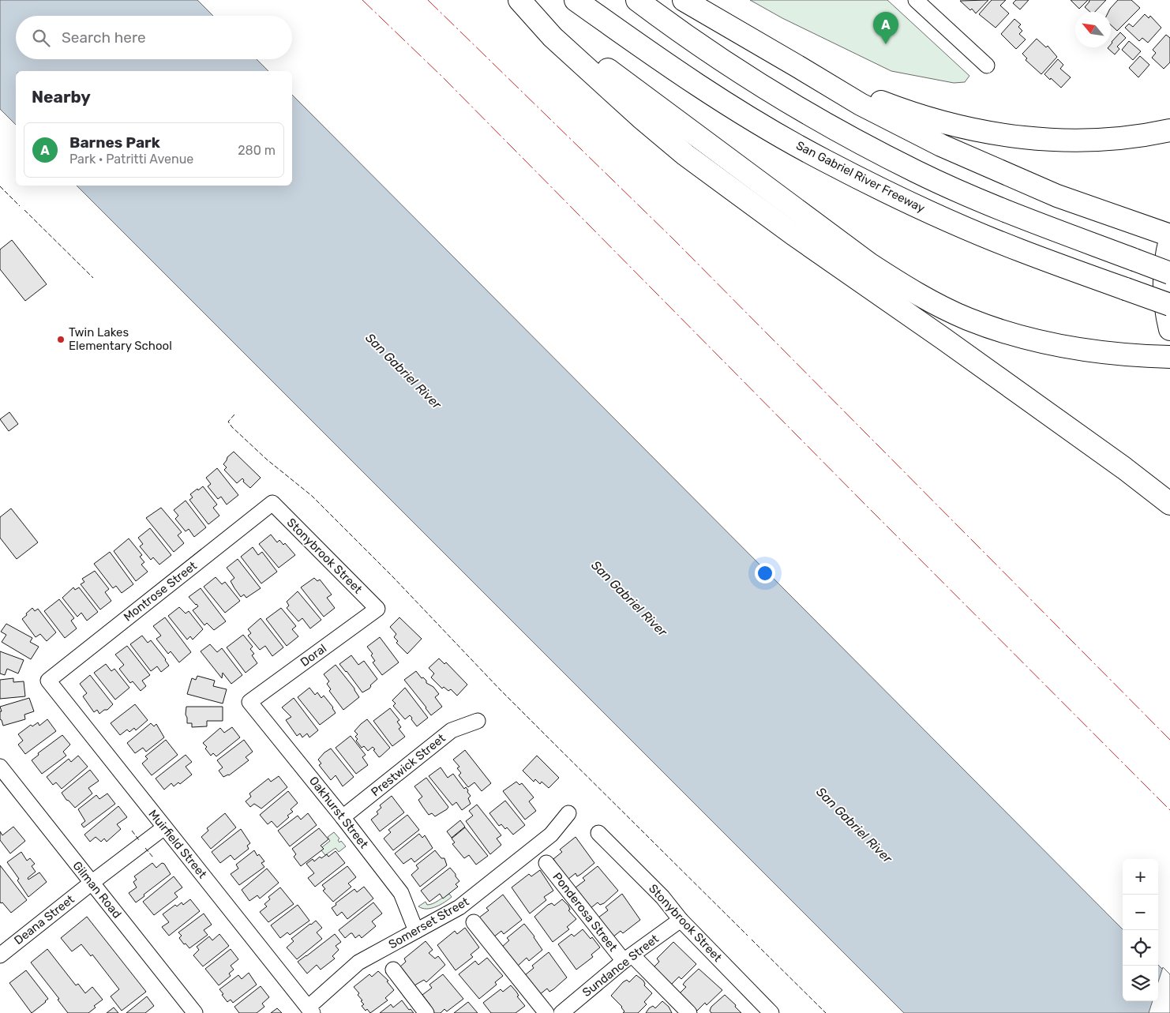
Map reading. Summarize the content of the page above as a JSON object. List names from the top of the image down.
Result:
{
  "streets": {
    "highway": ["San Gabriel River Freeway"],
    "street": [
      "Stonybrook Street",
      "Montrose Street",
      "Doral",
      "Prestwick Street",
      "Oakhurst Street",
      "Muirfield Street",
      "Gilman Road",
      "Ponderosa Street",
      "Deana Street",
      "Somerset Street",
      "Sundance Street"
    ]
  },
  "crossings": [
    ["Stonybrook Street", "Montrose Street"],
    ["Stonybrook Street", "Doral"],
    ["Stonybrook Street", "Sundance Street"],
    ["Montrose Street", "Muirfield Street"],
    ["Doral", "Oakhurst Street"],
    ["Prestwick Street", "Oakhurst Street"],
    ["Oakhurst Street", "Somerset Street"],
    ["Muirfield Street", "Deana Street"],
    ["Muirfield Street", "Somerset Street"],
    ["Gilman Road", "Deana Street"],
    ["Ponderosa Street", "Sundance Street"]
  ],
  "water": ["San Gabriel River"],
  "places": ["Twin Lakes Elementary School"],
  "north": "top left",
  "page": {
    "pins": "A",
    "search": "Search here",
    "heading": "Nearby",
    "list": [
      {
        "mark": "A",
        "name": "Barnes Park",
        "note": "Park · Patritti Avenue",
        "value": "280 m"
      }
    ],
    "map_buttons": ["+", "−"]
  }
}
